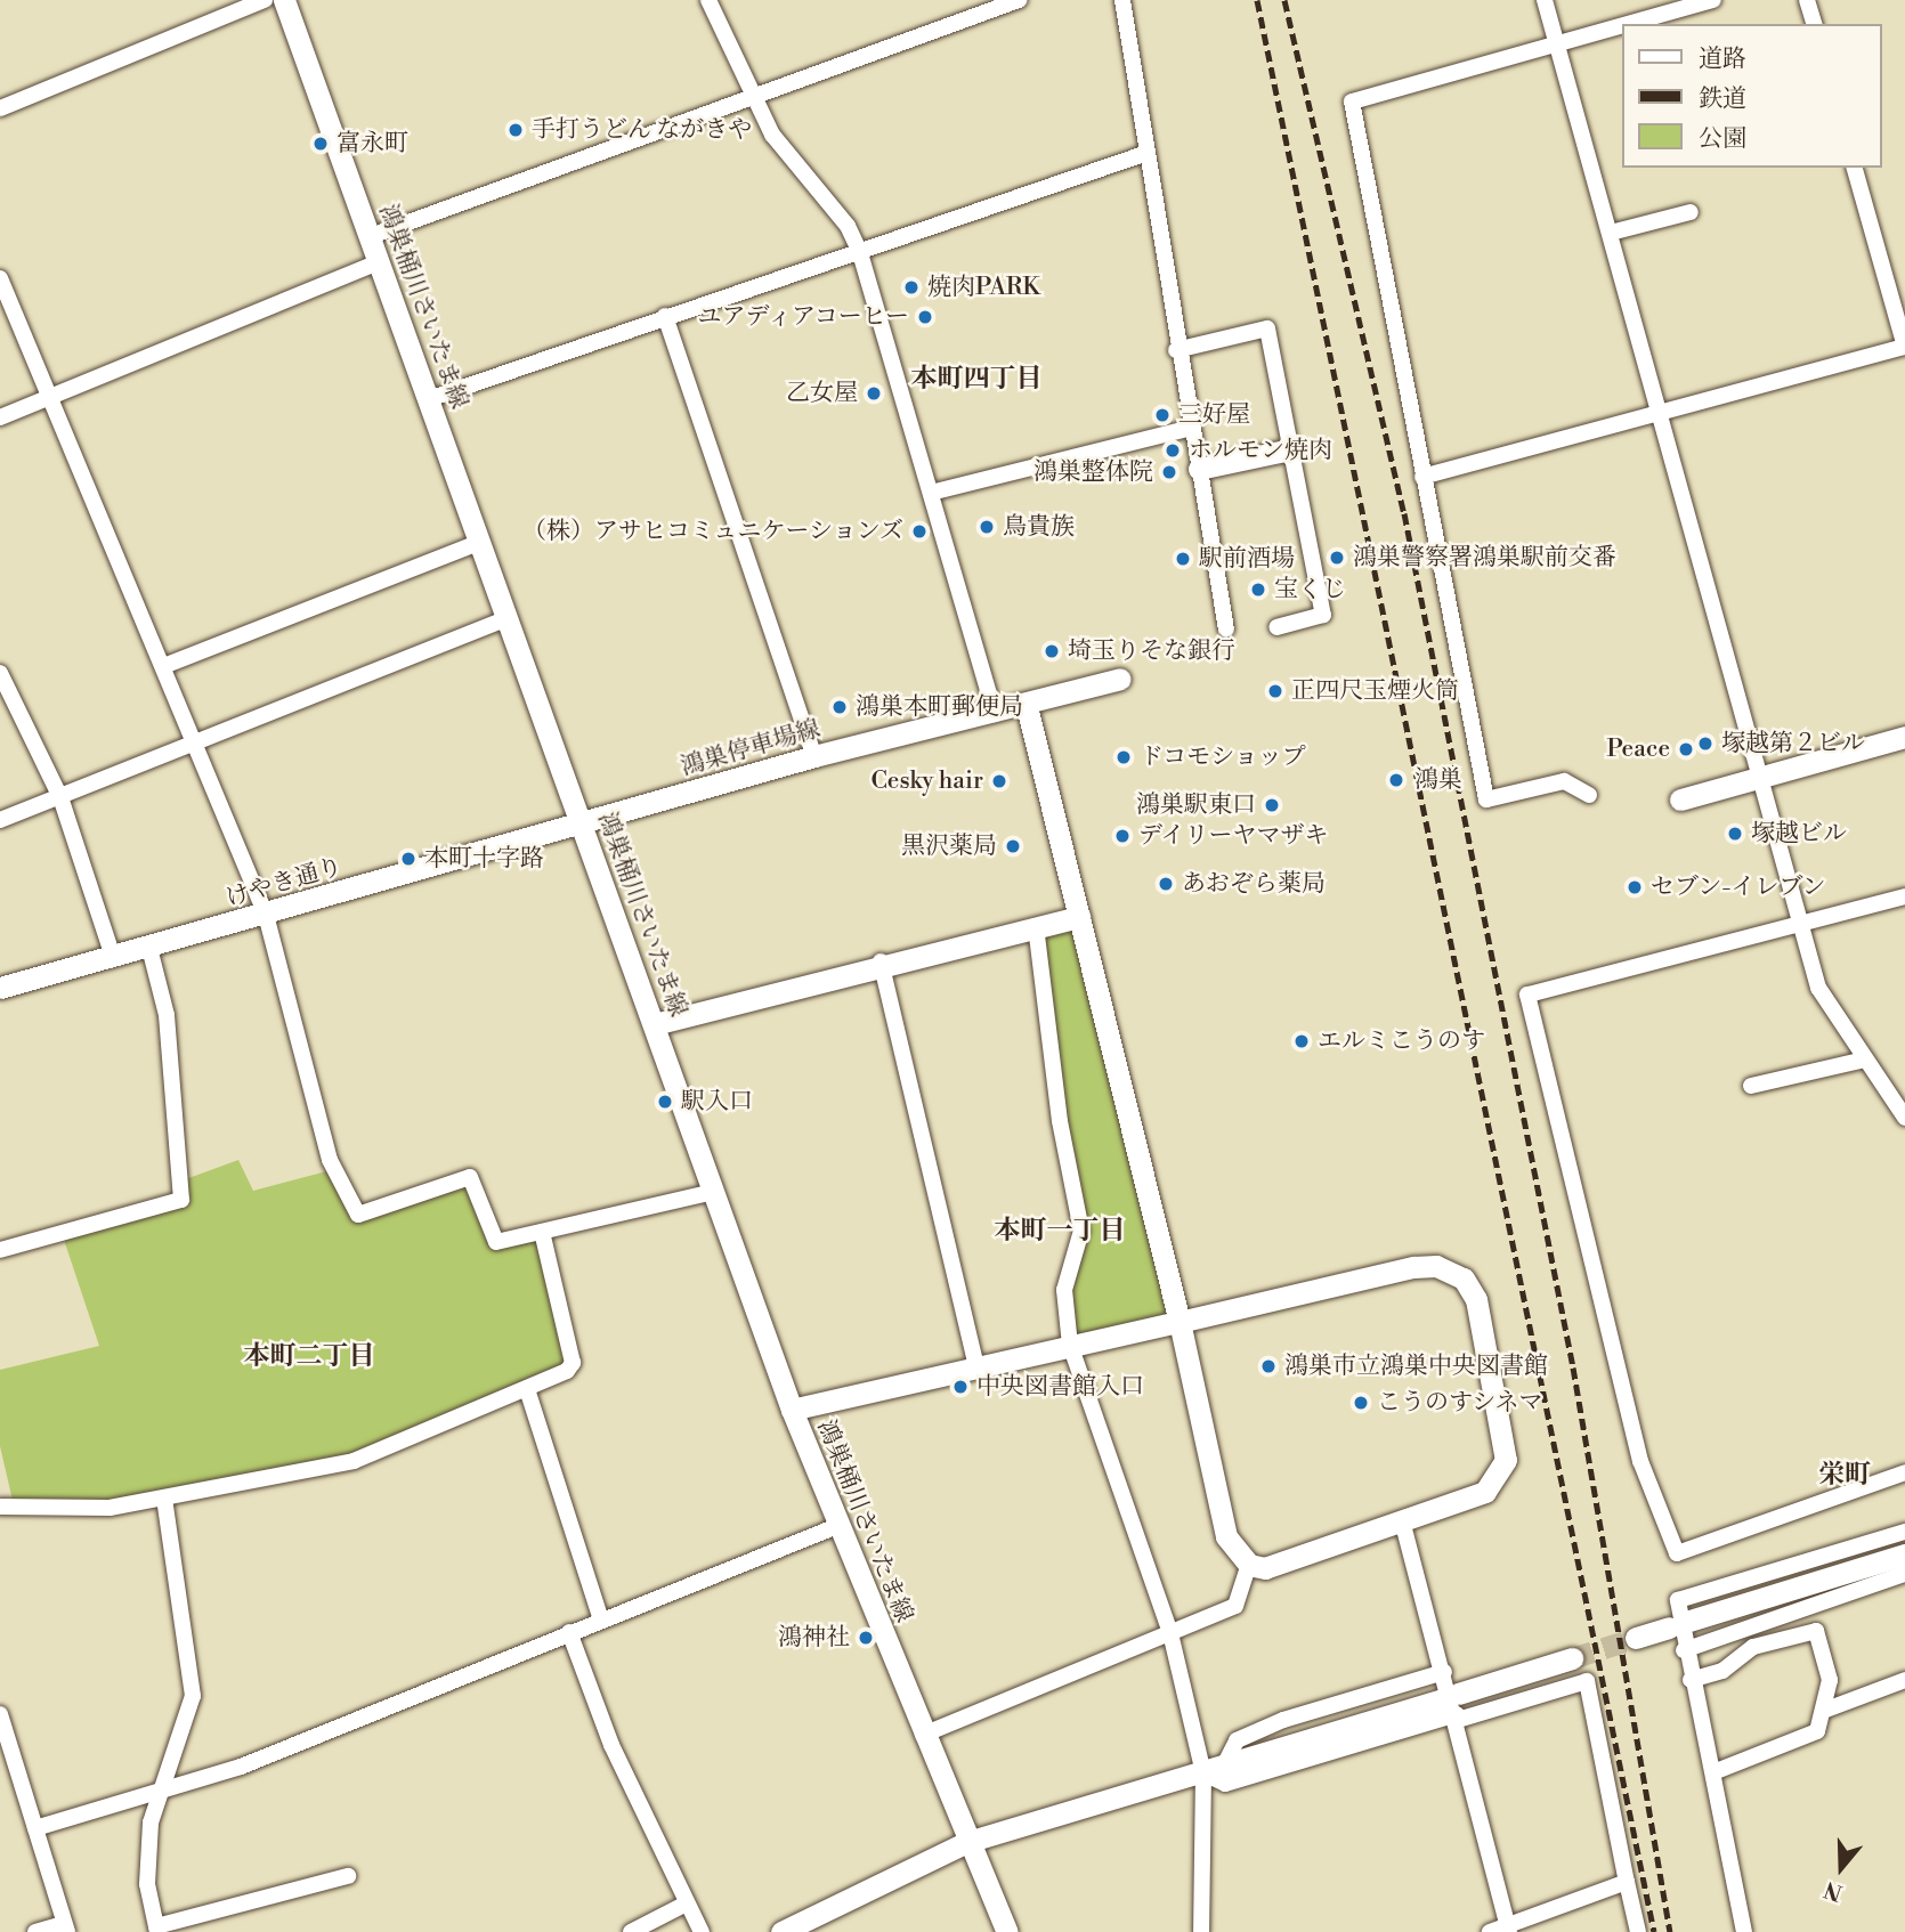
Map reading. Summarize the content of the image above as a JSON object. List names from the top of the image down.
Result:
{
  "streets": {
    "street": ["鴻巣桶川さいたま線", "鴻巣停車場線", "けやき通り"]
  },
  "crossings": [
    ["鴻巣桶川さいたま線", "鴻巣停車場線"],
    ["鴻巣桶川さいたま線", "けやき通り"],
    ["鴻巣停車場線", "けやき通り"]
  ],
  "districts": [
    "本町四丁目",
    "本町一丁目",
    "本町二丁目",
    "栄町"
  ],
  "places": [
    "手打うどん ながきや",
    "富永町",
    "焼肉PARK",
    "ユアディアコーヒー",
    "乙女屋",
    "三好屋",
    "ホルモン焼肉",
    "鴻巣整体院",
    "鳥貴族",
    "（株）アサヒコミュニケーションズ",
    "鴻巣警察署鴻巣駅前交番",
    "駅前酒場",
    "宝くじ",
    "埼玉りそな銀行",
    "正四尺玉煙火筒",
    "鴻巣本町郵便局",
    "塚越第２ビル",
    "Peace",
    "ドコモショップ",
    "鴻巣",
    "Cesky hair",
    "鴻巣駅東口",
    "塚越ビル",
    "デイリーヤマザキ",
    "黒沢薬局",
    "本町十字路",
    "あおぞら薬局",
    "セブン-イレブン",
    "エルミこうのす",
    "駅入口",
    "鴻巣市立鴻巣中央図書館",
    "中央図書館入口",
    "こうのすシネマ",
    "鴻神社"
  ],
  "legend": ["道路", "鉄道", "公園"],
  "north": "bottom"
}
